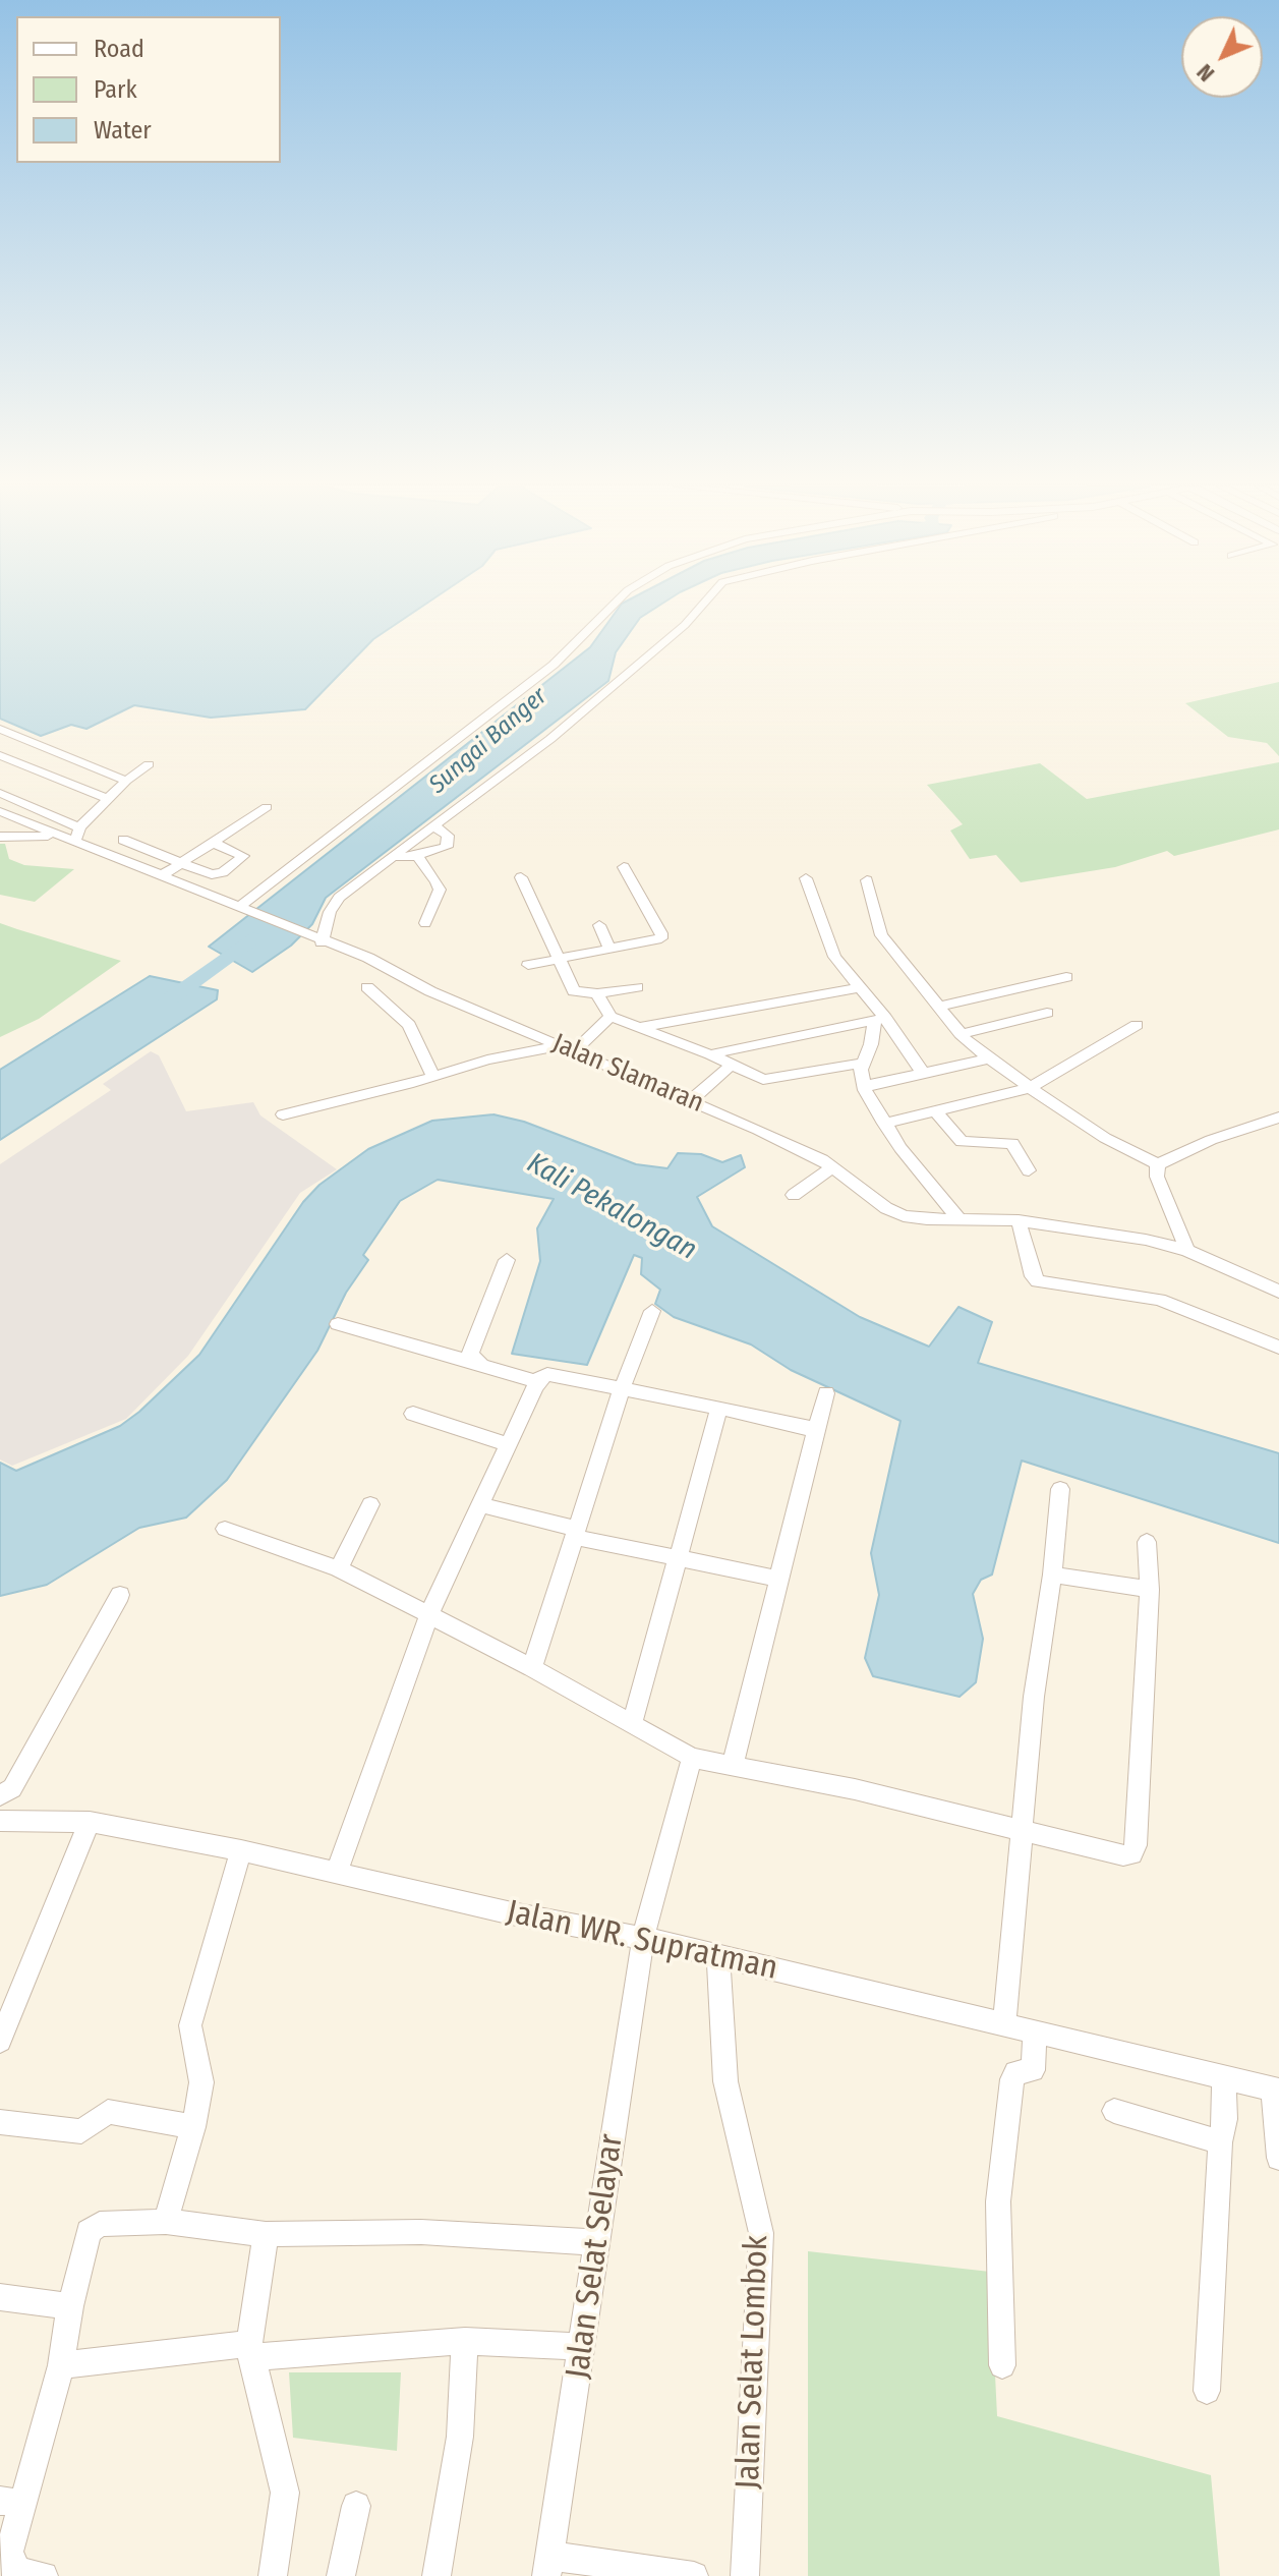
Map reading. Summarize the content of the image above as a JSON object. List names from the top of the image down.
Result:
{
  "streets": {
    "street": [
      "Jalan Slamaran",
      "Jalan WR. Supratman",
      "Jalan Selat Selayar",
      "Jalan Selat Lombok"
    ]
  },
  "crossings": [
    ["Jalan WR. Supratman", "Jalan Selat Selayar"],
    ["Jalan WR. Supratman", "Jalan Selat Lombok"]
  ],
  "water": ["Sungai Banger", "Kali Pekalongan"],
  "legend": ["Road", "Park", "Water"],
  "north": "bottom left"
}
